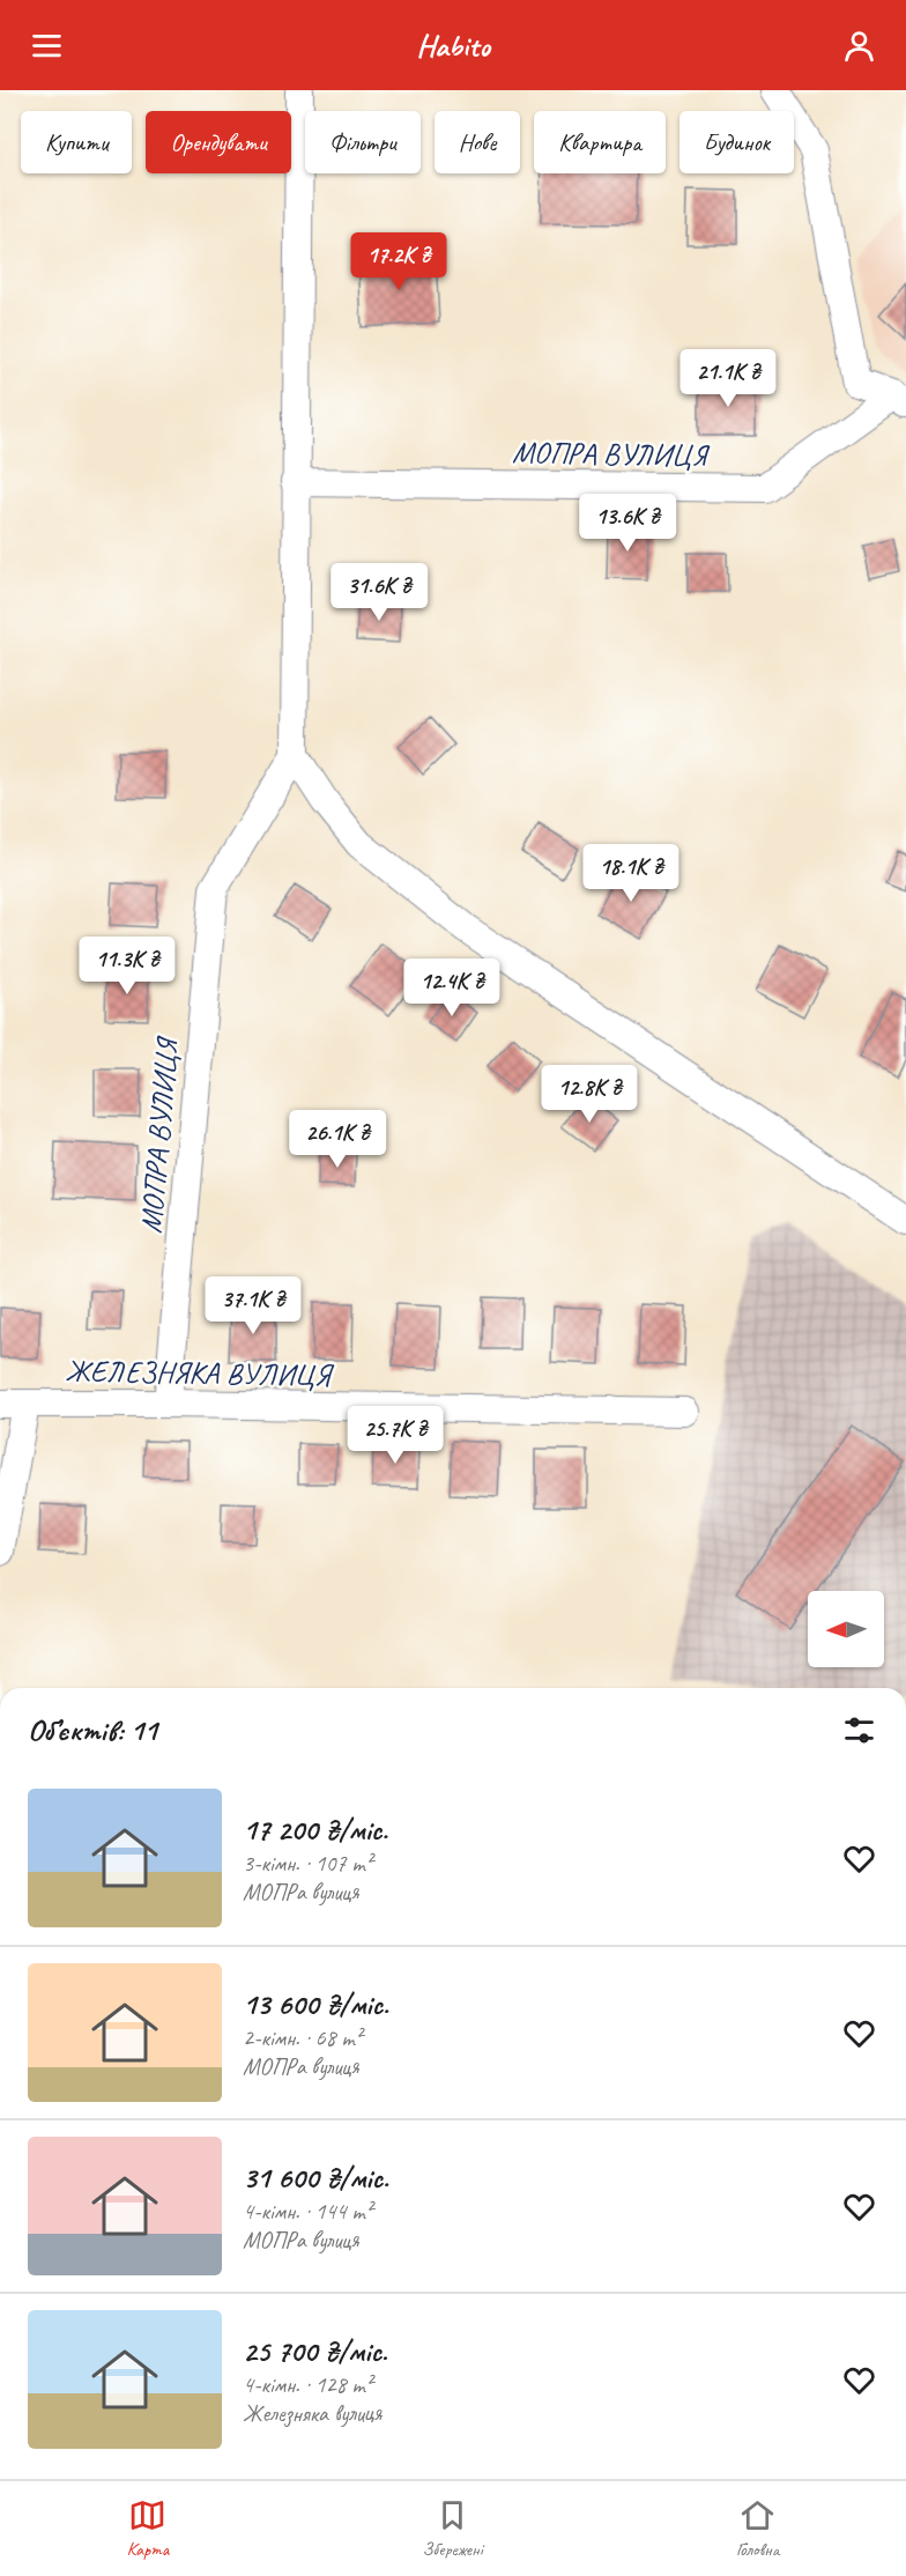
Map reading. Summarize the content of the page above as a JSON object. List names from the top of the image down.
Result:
{
  "streets": {
    "street": ["МОПРА ВУЛИЦЯ", "ЖЕЛЕЗНЯКА ВУЛИЦЯ"]
  },
  "crossings": [
    ["МОПРА ВУЛИЦЯ", "ЖЕЛЕЗНЯКА ВУЛИЦЯ"]
  ],
  "north": "left",
  "page": {
    "header": "Habito",
    "chip": [
      "Купити",
      "Орендувати",
      "Фільтри",
      "Нове",
      "Квартира",
      "Будинок"
    ],
    "price": [
      "17.2K ₴",
      "21.1K ₴",
      "13.6K ₴",
      "31.6K ₴",
      "18.1K ₴",
      "11.3K ₴",
      "12.4K ₴",
      "12.8K ₴",
      "26.1K ₴",
      "37.1K ₴",
      "25.7K ₴"
    ],
    "heading": "Об’єктів: 11",
    "list": [
      {
        "name": "17 200 ₴/міс.",
        "note": "3-кімн. · 107 m² · МОПРа вулиця"
      },
      {
        "name": "13 600 ₴/міс.",
        "note": "2-кімн. · 68 m² · МОПРа вулиця"
      },
      {
        "name": "31 600 ₴/міс.",
        "note": "4-кімн. · 144 m² · МОПРа вулиця"
      },
      {
        "name": "25 700 ₴/міс.",
        "note": "4-кімн. · 128 m² · Железняка вулиця"
      }
    ],
    "tabs": ["Карта", "Збережені", "Головна"]
  }
}
